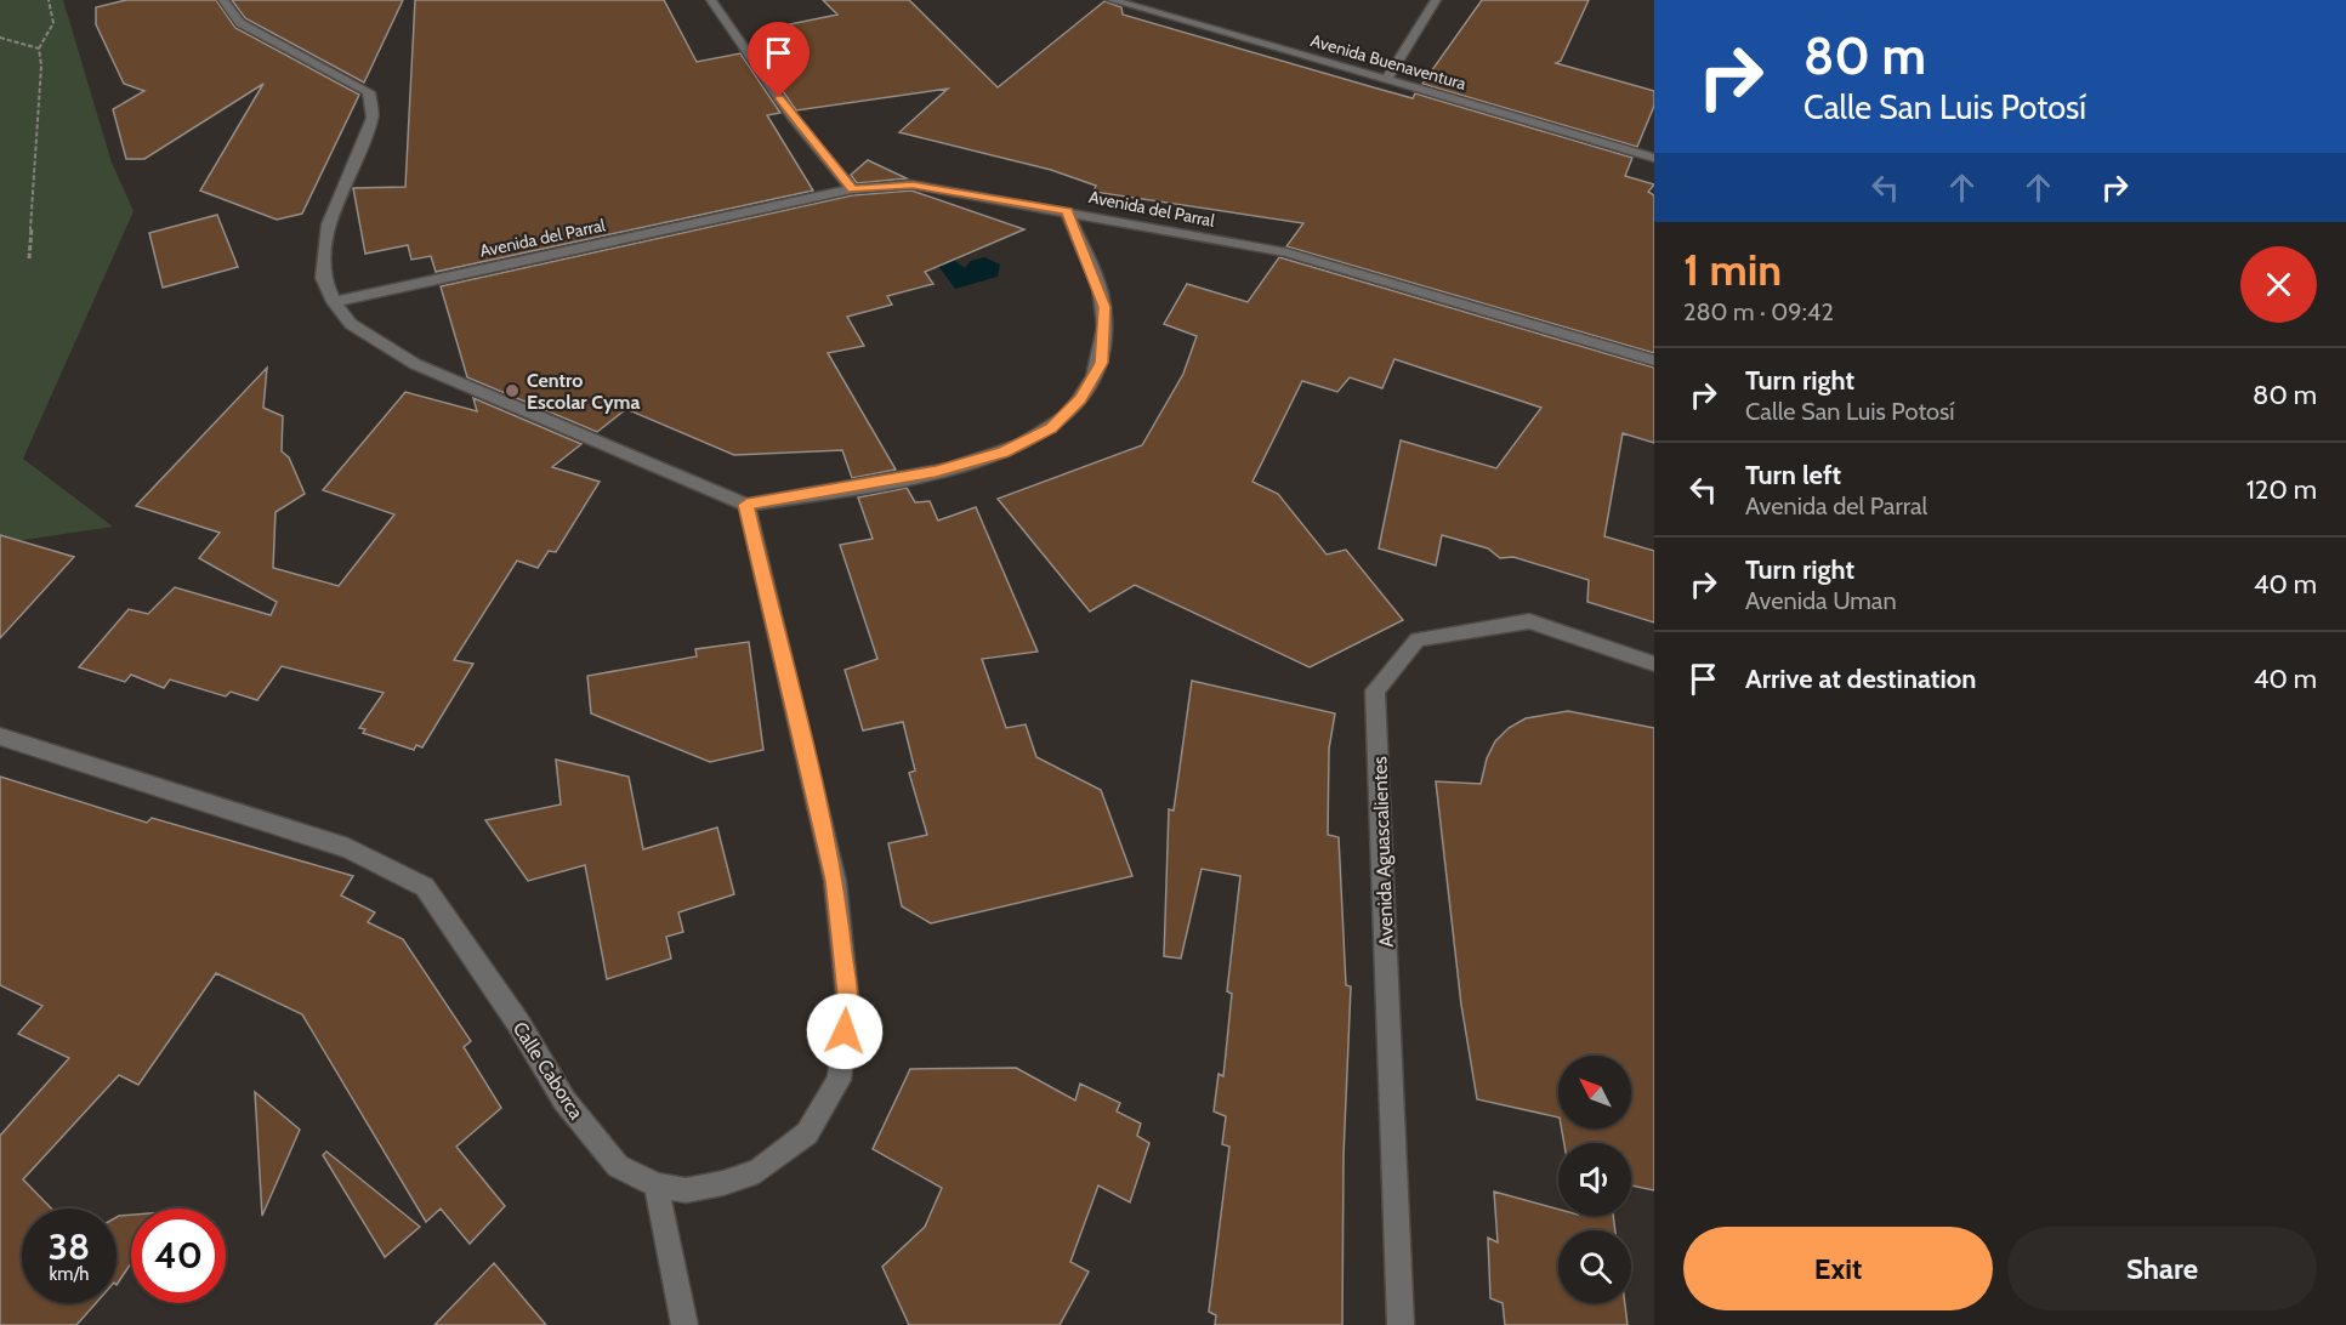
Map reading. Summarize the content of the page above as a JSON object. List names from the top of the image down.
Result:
{
  "streets": {
    "street": [
      "Avenida Buenaventura",
      "Avenida del Parral",
      "Avenida Aguascalientes",
      "Calle Caborca"
    ]
  },
  "places": ["Centro Escolar Cyma"],
  "north": "top left",
  "page": {
    "turn": ["80 m", "Calle San Luis Potosí"],
    "heading": ["1 min", "280 m · 09:42"],
    "list": [
      {
        "name": "Turn right",
        "note": "Calle San Luis Potosí",
        "value": "80 m"
      },
      {
        "name": "Turn left",
        "note": "Avenida del Parral",
        "value": "120 m"
      },
      {
        "name": "Turn right",
        "note": "Avenida Uman",
        "value": "40 m"
      },
      {
        "name": "Arrive at destination",
        "value": "40 m"
      }
    ],
    "speed": "38 km/h",
    "limit": "40",
    "buttons": ["Exit", "Share"]
  }
}
